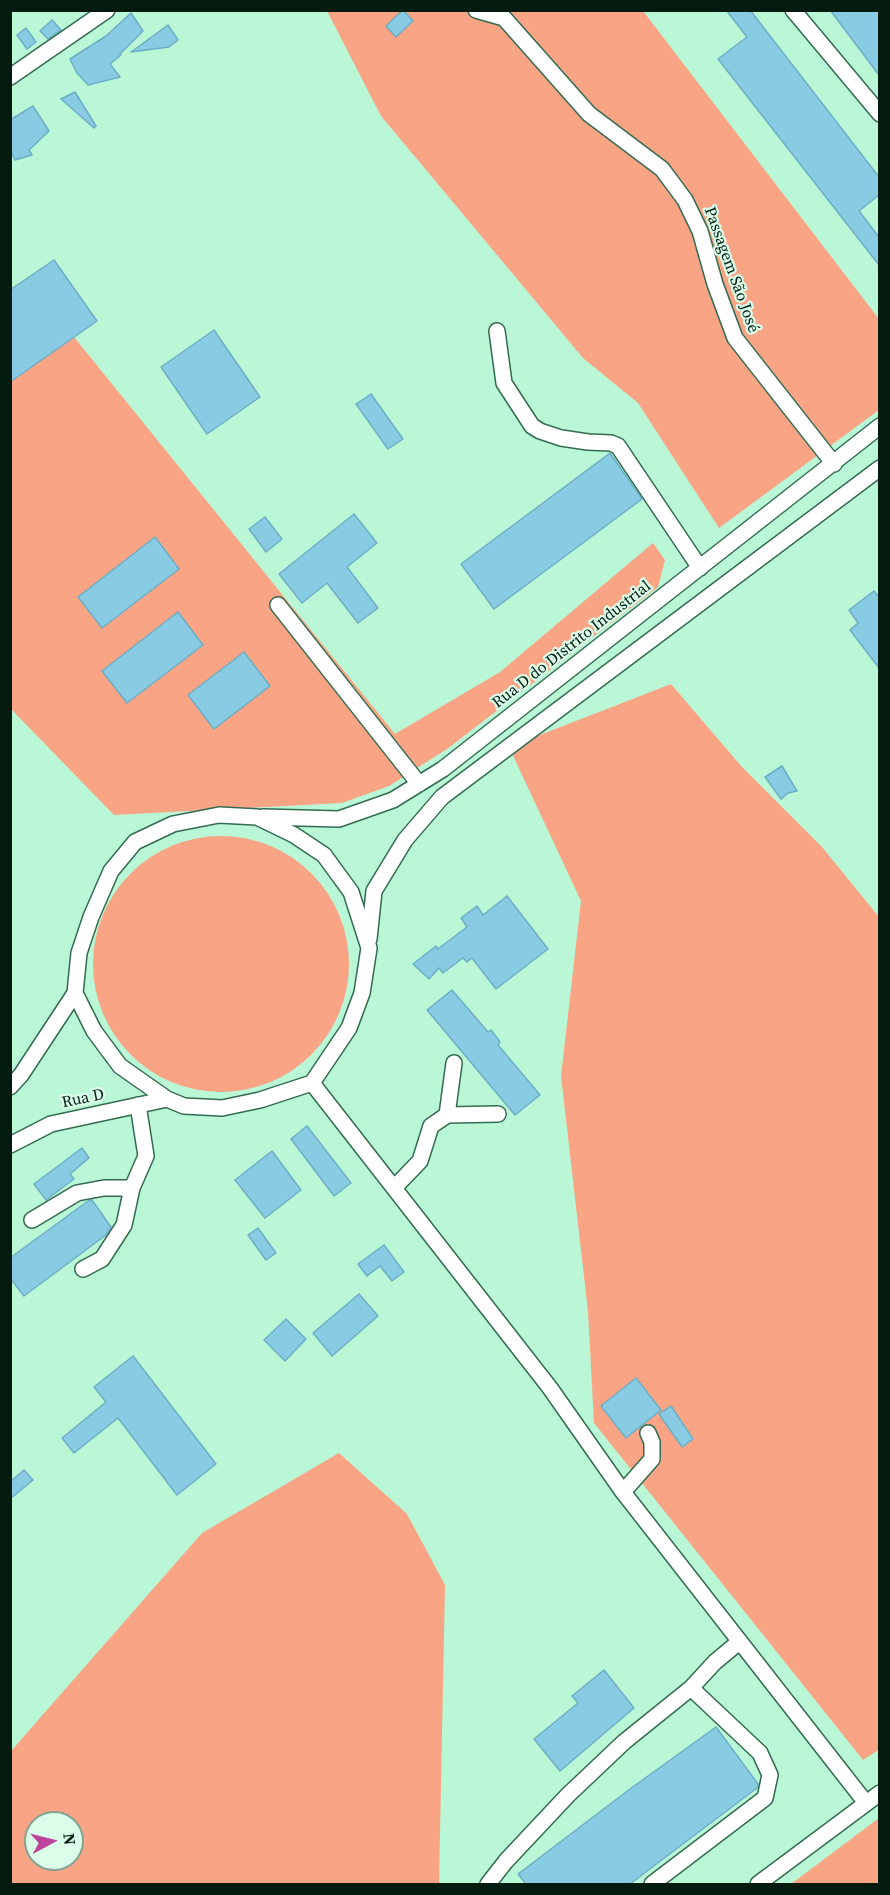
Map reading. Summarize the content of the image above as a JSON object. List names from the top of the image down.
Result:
{
  "streets": {
    "street": ["Passagem São José", "Rua D do Distrito Industrial", "Rua D"]
  },
  "crossings": [
    ["Passagem São José", "Rua D do Distrito Industrial"]
  ],
  "north": "right"
}
